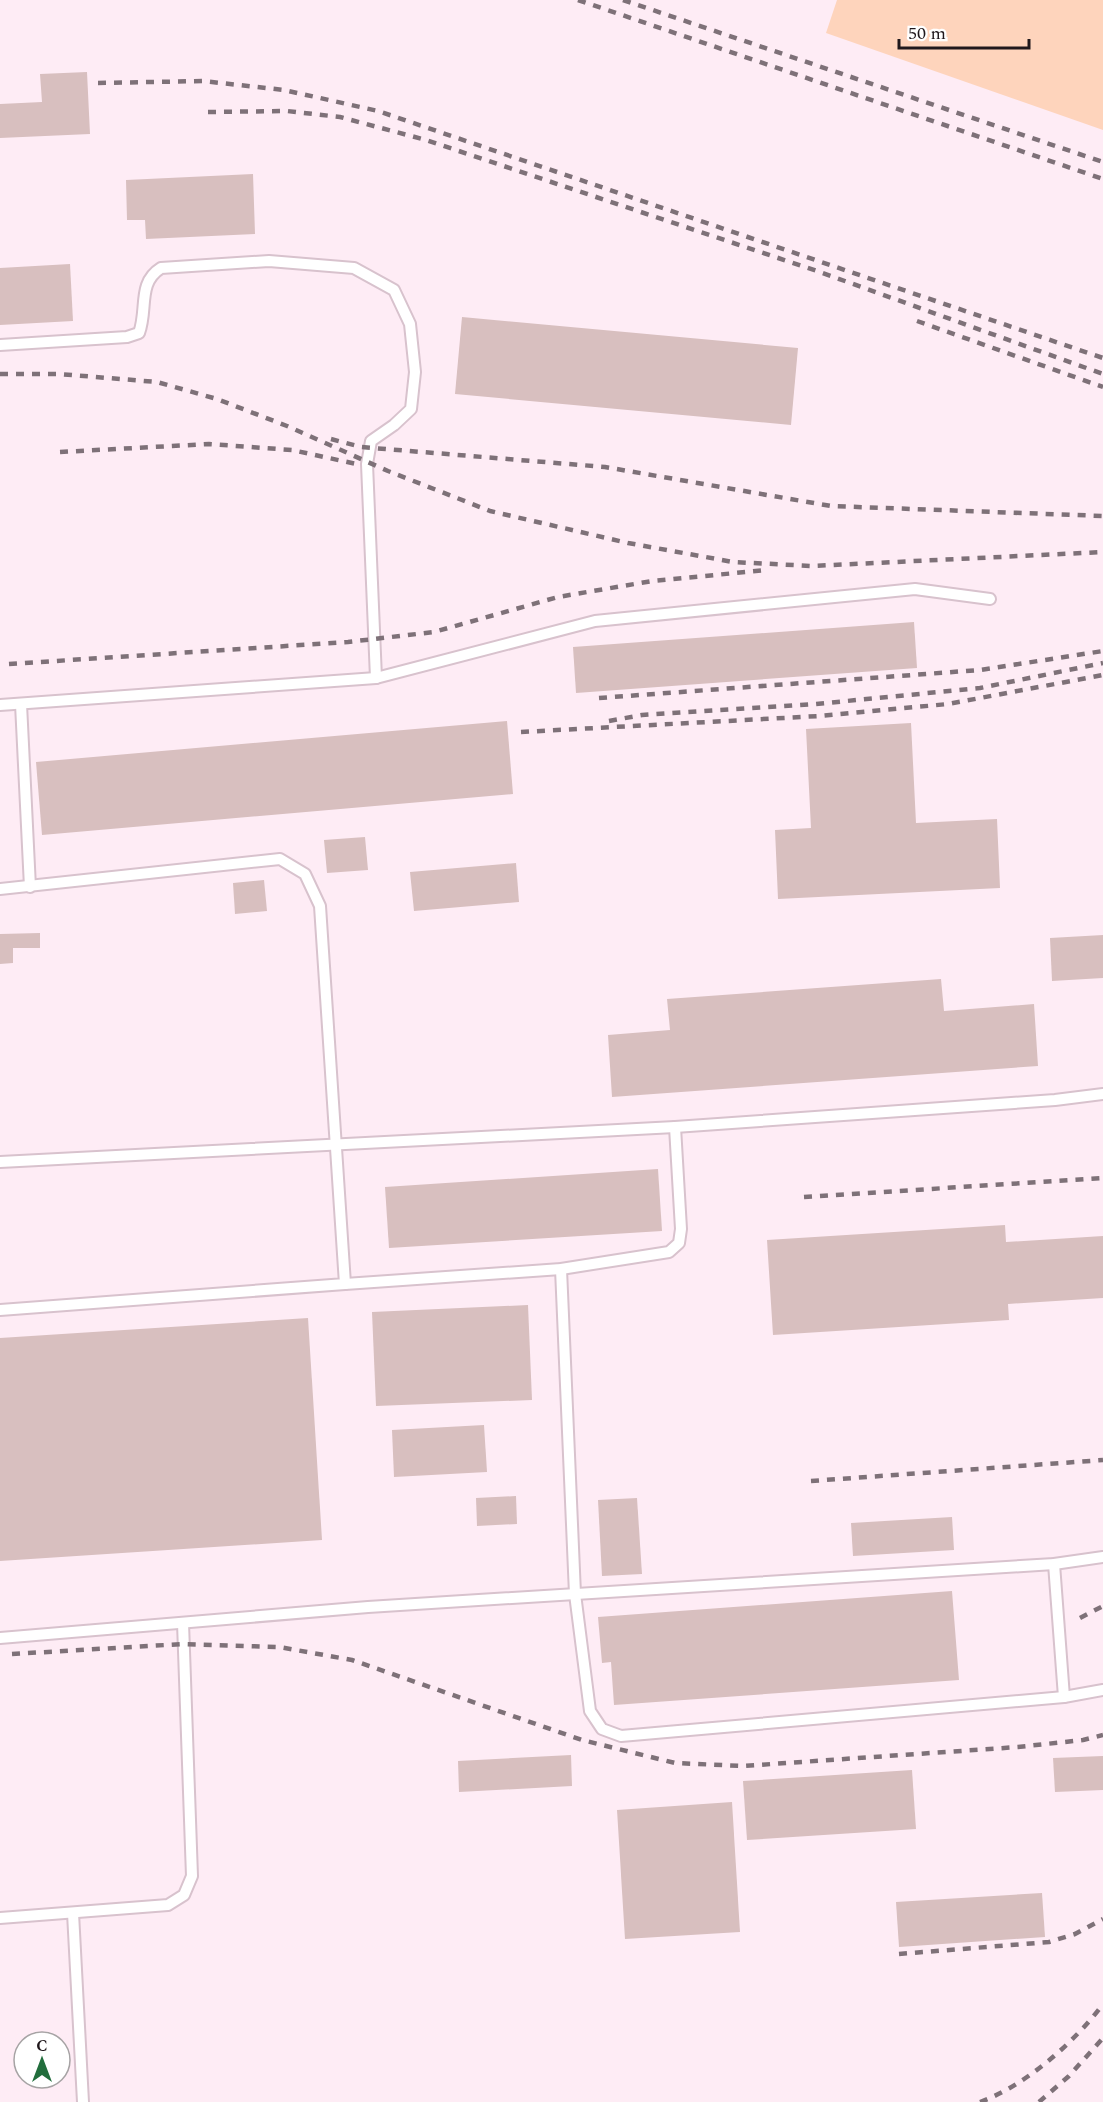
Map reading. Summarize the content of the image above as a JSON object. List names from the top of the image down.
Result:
{
  "scale_bar": "50 m",
  "north": "top"
}
